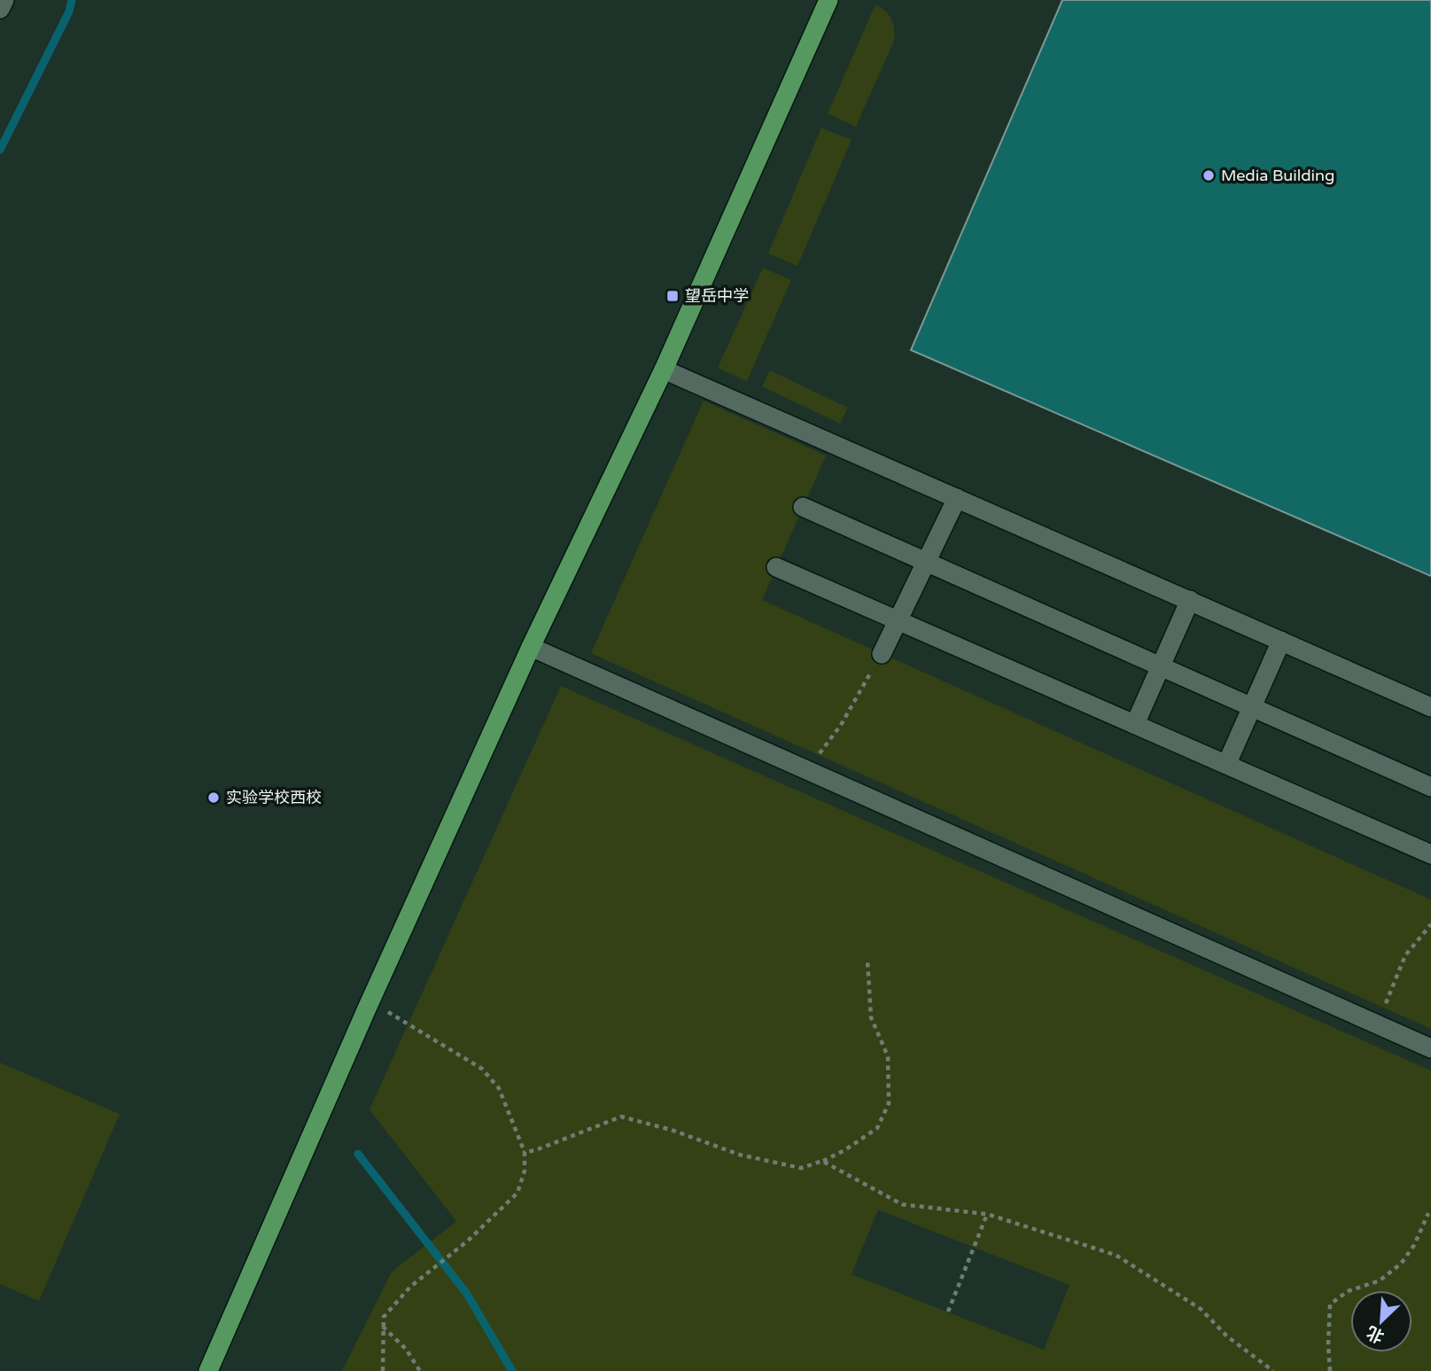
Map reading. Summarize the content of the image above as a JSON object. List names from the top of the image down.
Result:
{
  "places": {
    "other": ["Media Building", "实验学校西校"],
    "transit": ["望岳中学"]
  },
  "north": "bottom left"
}
